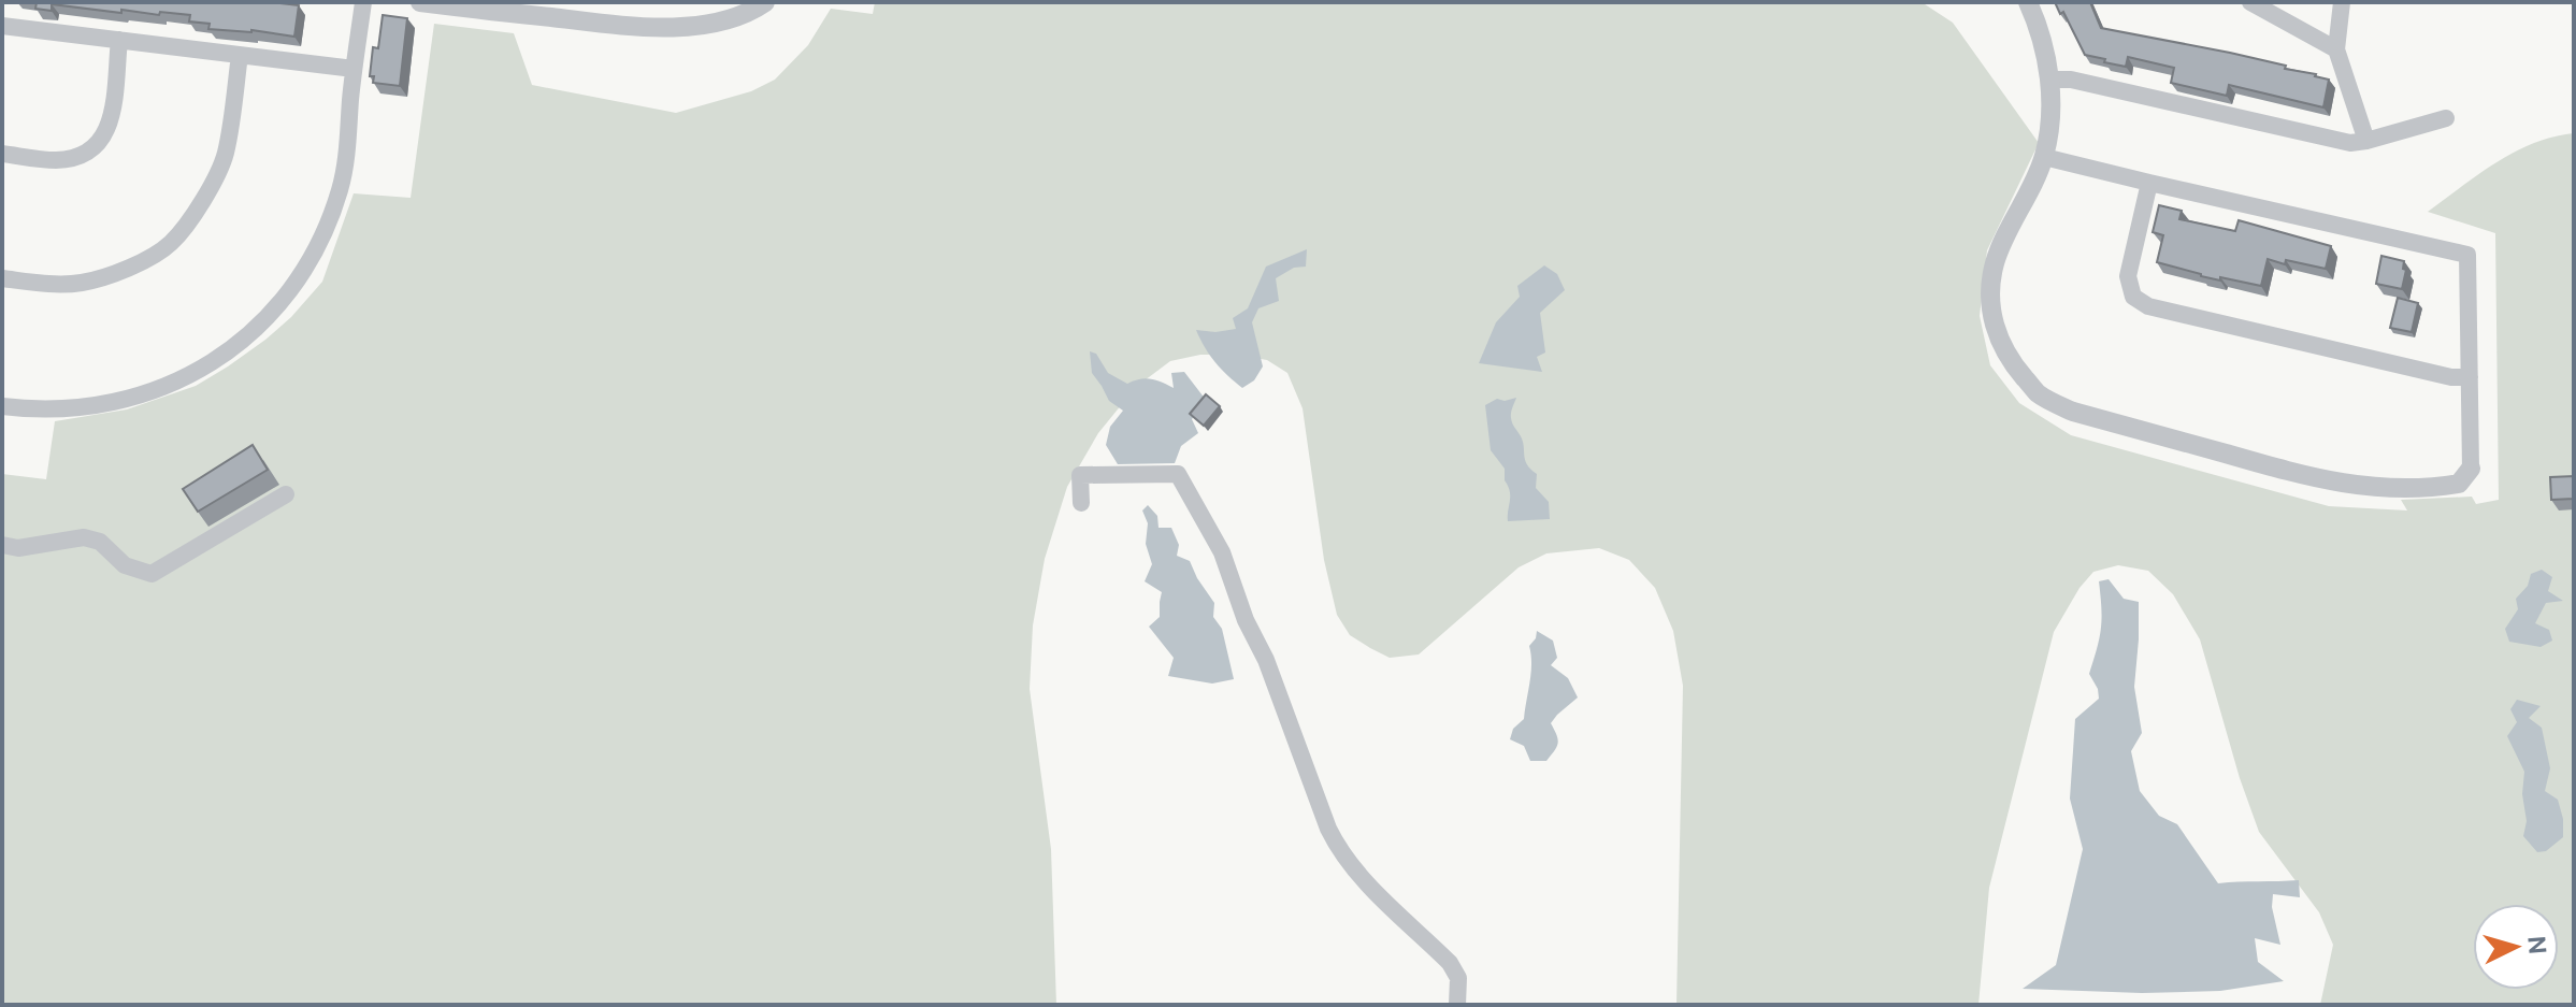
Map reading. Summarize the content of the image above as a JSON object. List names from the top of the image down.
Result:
{
  "north": "right"
}
